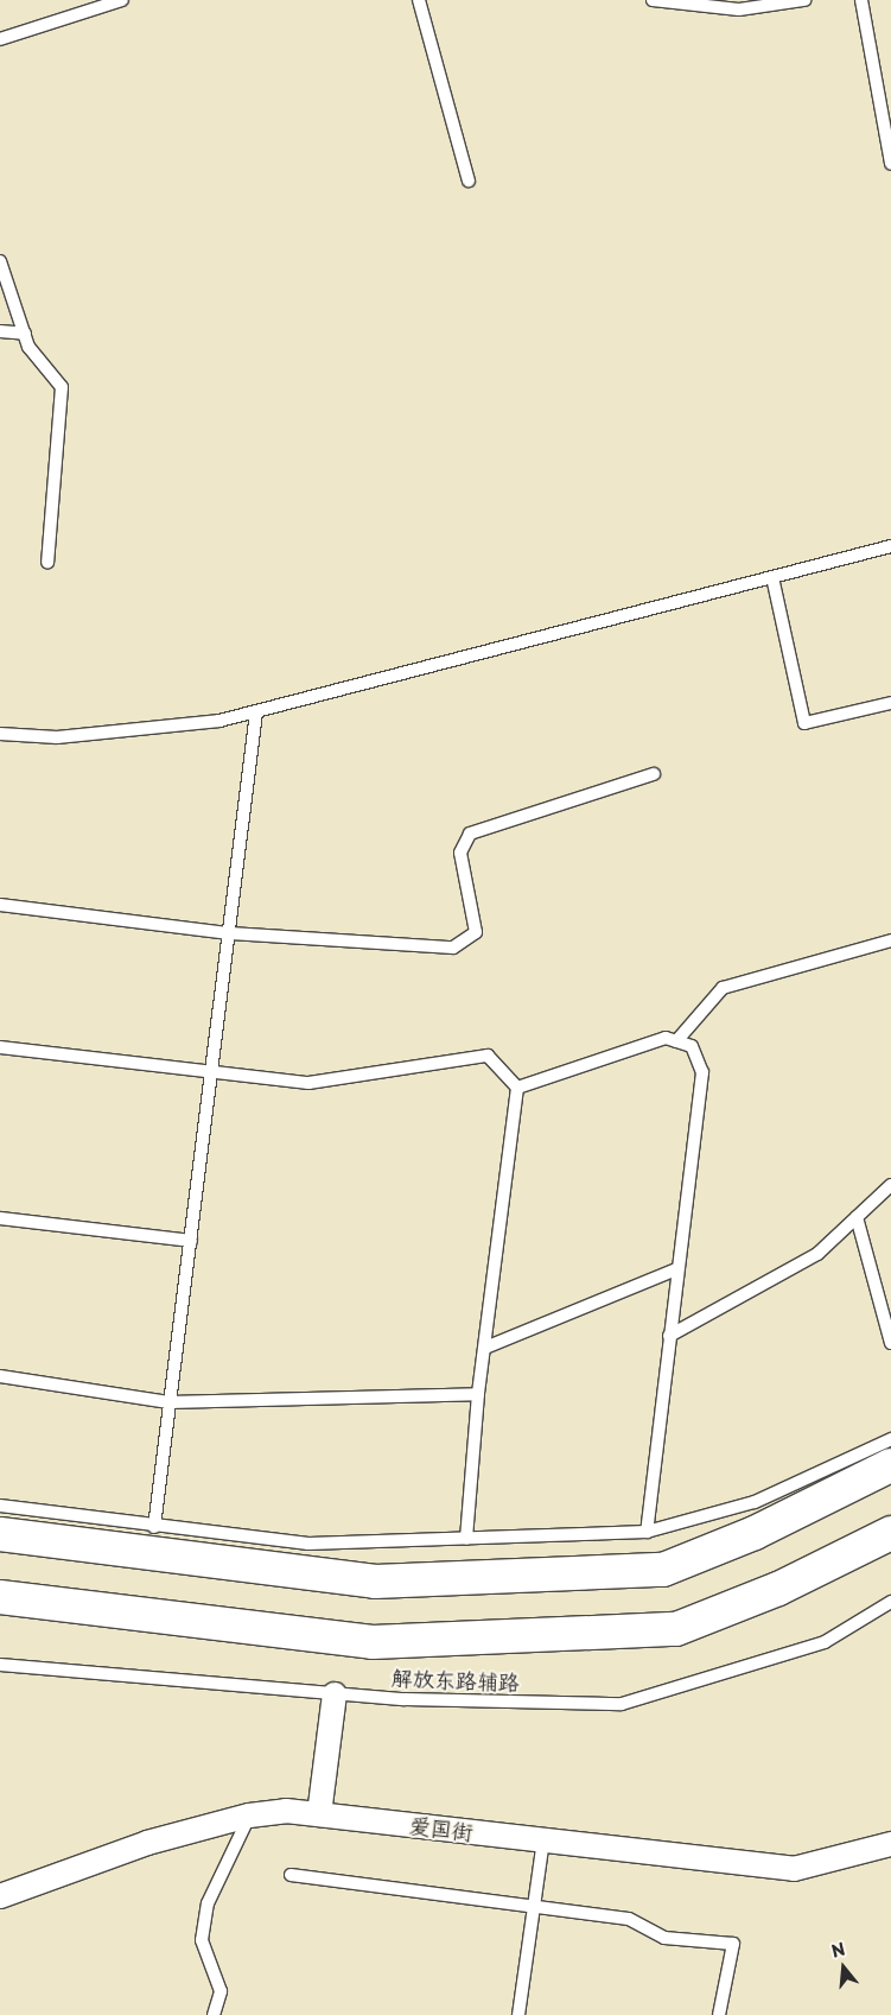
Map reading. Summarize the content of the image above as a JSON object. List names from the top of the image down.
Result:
{
  "streets": {
    "street": ["爱国街"],
    "lane": ["解放东路辅路"]
  },
  "north": "top"
}
